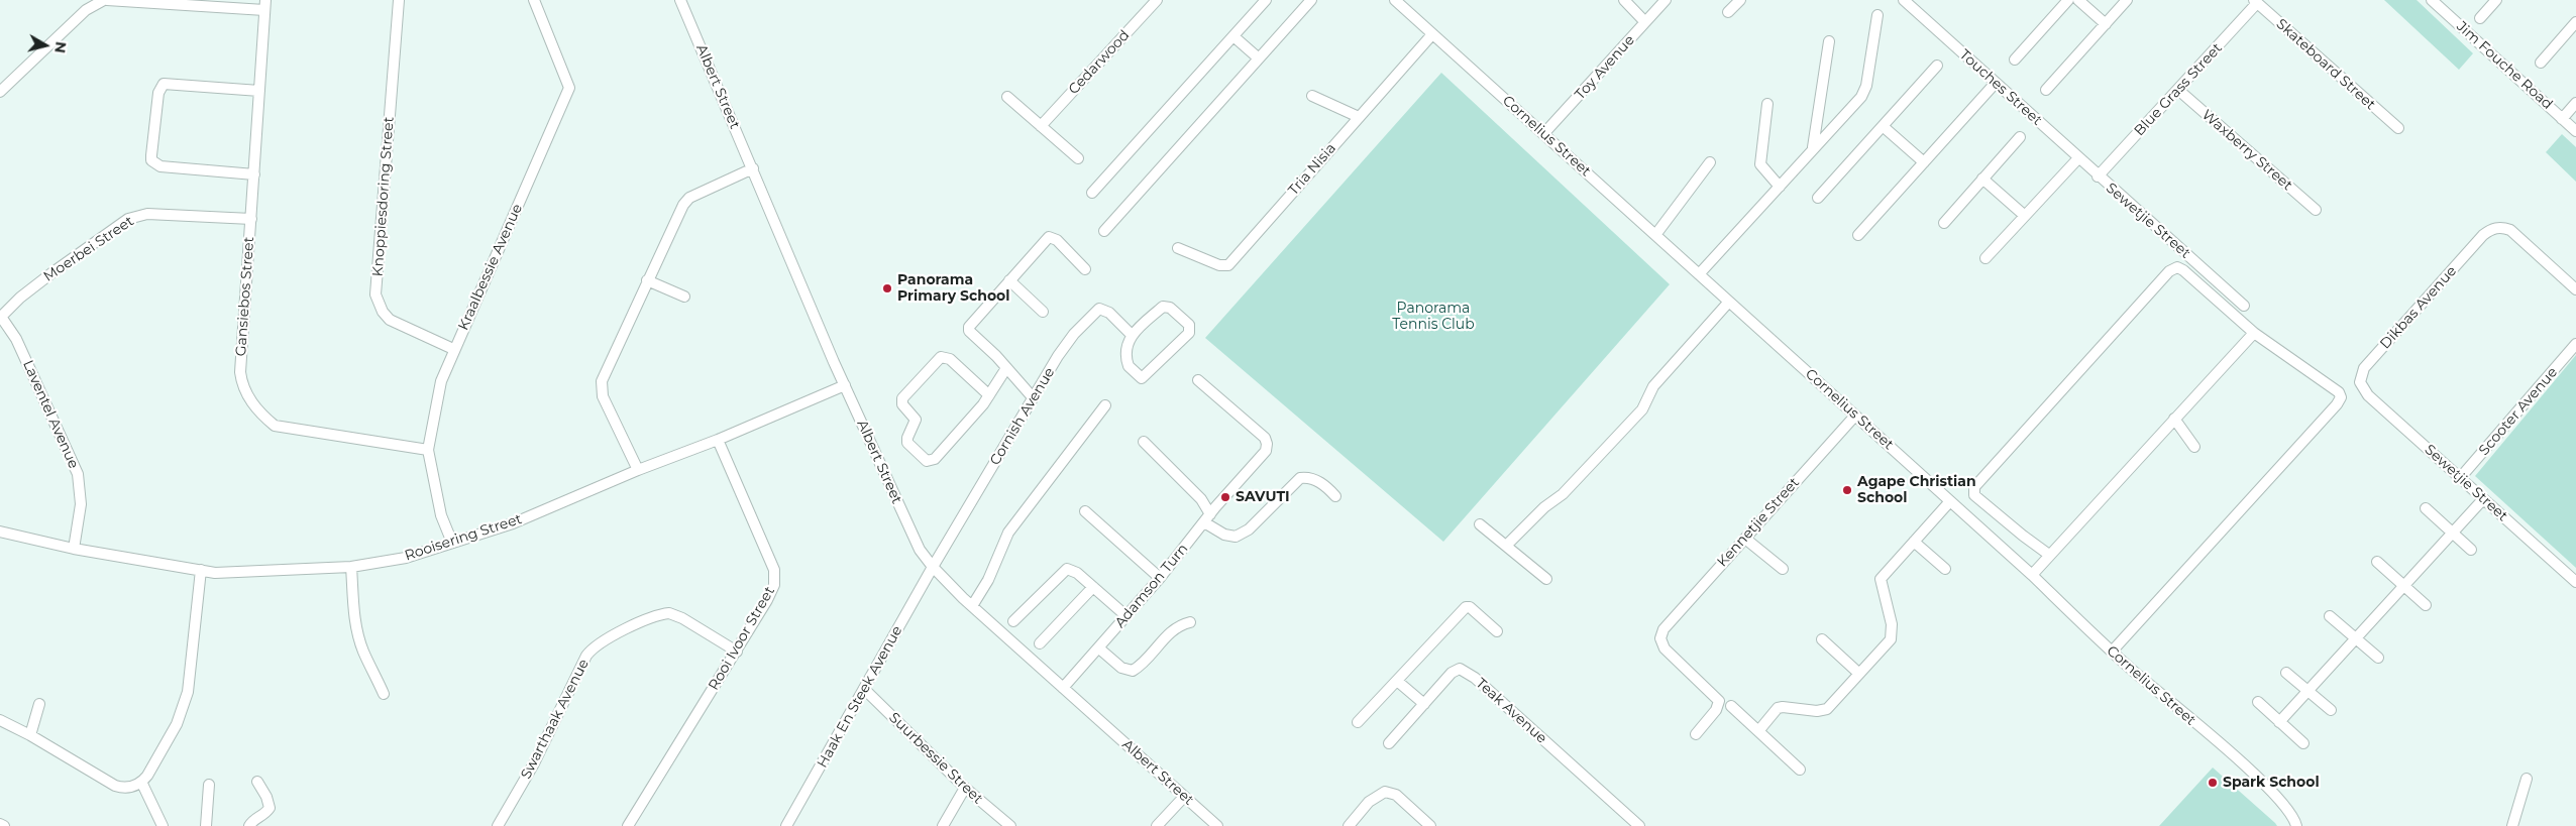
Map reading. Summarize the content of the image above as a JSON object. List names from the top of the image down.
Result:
{
  "streets": {
    "street": [
      "Cedarwood",
      "Skateboard Street",
      "Jim Fouche Road",
      "Toy Avenue",
      "Albert Street",
      "Touches Street",
      "Blue Grass Street",
      "Cornelius Street",
      "Waxberry Street",
      "Tria Nisia",
      "Knoppiesdoring Street",
      "Sewetjie Street",
      "Moerbei Street",
      "Kraalbessie Avenue",
      "Gansiebos Street",
      "Dikbas Avenue",
      "Scooter Avenue",
      "Laventel Avenue",
      "Cornish Avenue",
      "Kennetjie Street",
      "Rooisering Street",
      "Adamson Turn",
      "Rooi Ivoor Street",
      "Haak En Steek Avenue",
      "Teak Avenue",
      "Swarthaak Avenue",
      "Suurbessie Street"
    ]
  },
  "crossings": [
    ["Skateboard Street", "Blue Grass Street"],
    ["Toy Avenue", "Cornelius Street"],
    ["Albert Street", "Cornish Avenue"],
    ["Albert Street", "Rooisering Street"],
    ["Albert Street", "Adamson Turn"],
    ["Albert Street", "Haak En Steek Avenue"],
    ["Touches Street", "Blue Grass Street"],
    ["Touches Street", "Sewetjie Street"],
    ["Blue Grass Street", "Waxberry Street"],
    ["Blue Grass Street", "Sewetjie Street"],
    ["Cornelius Street", "Tria Nisia"],
    ["Cornelius Street", "Kennetjie Street"],
    ["Knoppiesdoring Street", "Kraalbessie Avenue"],
    ["Sewetjie Street", "Dikbas Avenue"],
    ["Sewetjie Street", "Scooter Avenue"],
    ["Moerbei Street", "Gansiebos Street"],
    ["Moerbei Street", "Laventel Avenue"],
    ["Kraalbessie Avenue", "Gansiebos Street"],
    ["Kraalbessie Avenue", "Rooisering Street"],
    ["Laventel Avenue", "Rooisering Street"],
    ["Cornish Avenue", "Haak En Steek Avenue"],
    ["Rooisering Street", "Rooi Ivoor Street"],
    ["Rooi Ivoor Street", "Swarthaak Avenue"],
    ["Haak En Steek Avenue", "Suurbessie Street"]
  ],
  "parks": ["Panorama Tennis Club"],
  "places": [
    "Panorama Primary School",
    "Agape Christian School",
    "SAVUTI",
    "Spark School"
  ],
  "north": "right"
}
